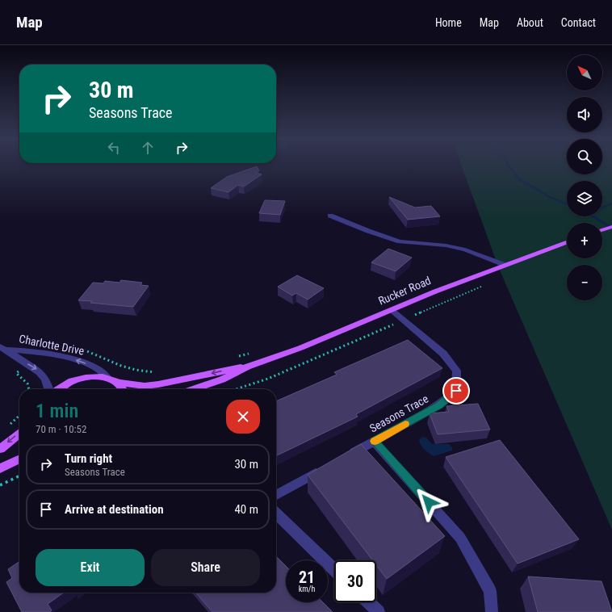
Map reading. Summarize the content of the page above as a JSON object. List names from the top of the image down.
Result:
{
  "streets": {
    "main road": ["Rucker Road"],
    "street": ["Charlotte Drive", "Seasons Trace"]
  },
  "crossings": [
    ["Rucker Road", "Seasons Trace"]
  ],
  "north": "top left",
  "page": {
    "header": "Map",
    "nav": [
      "Home",
      "Map",
      "About",
      "Contact"
    ],
    "map_buttons": ["+", "−"],
    "turn": ["30 m", "Seasons Trace"],
    "heading": ["1 min", "70 m · 10:52"],
    "list": [
      {
        "name": "Turn right",
        "note": "Seasons Trace",
        "value": "30 m"
      },
      {
        "name": "Arrive at destination",
        "value": "40 m"
      }
    ],
    "buttons": ["Exit", "Share"],
    "speed": "21 km/h",
    "limit": "30"
  }
}
